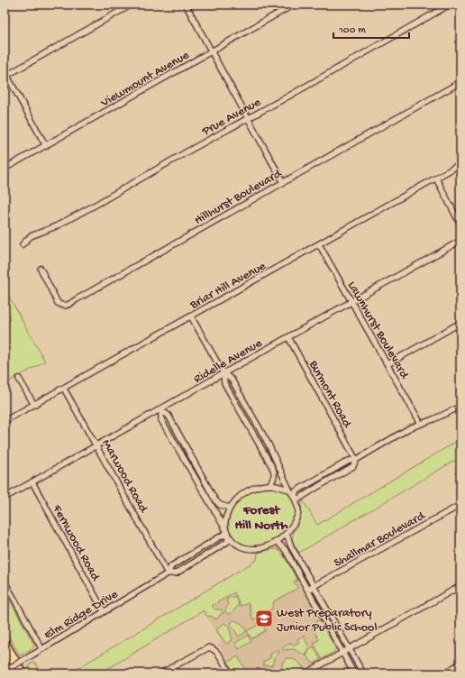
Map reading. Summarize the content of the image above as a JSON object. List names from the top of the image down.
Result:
{
  "streets": {
    "street": [
      "Viewmount Avenue",
      "Prue Avenue",
      "Hillhurst Boulevard",
      "Briar Hill Avenue",
      "Lawnhurst Boulevard",
      "Ridelle Avenue",
      "Burmont Road",
      "Marwood Road",
      "Shallmar Boulevard",
      "Fernwood Road",
      "Elm Ridge Drive"
    ]
  },
  "crossings": [
    ["Briar Hill Avenue", "Lawnhurst Boulevard"],
    ["Briar Hill Avenue", "Marwood Road"],
    ["Lawnhurst Boulevard", "Ridelle Avenue"],
    ["Ridelle Avenue", "Burmont Road"],
    ["Ridelle Avenue", "Marwood Road"],
    ["Ridelle Avenue", "Fernwood Road"],
    ["Marwood Road", "Elm Ridge Drive"],
    ["Fernwood Road", "Elm Ridge Drive"]
  ],
  "districts": ["Forest Hill North"],
  "places": {
    "school or university": ["West Preparatory Junior Public School"]
  },
  "scale_bar": "100 m"
}
